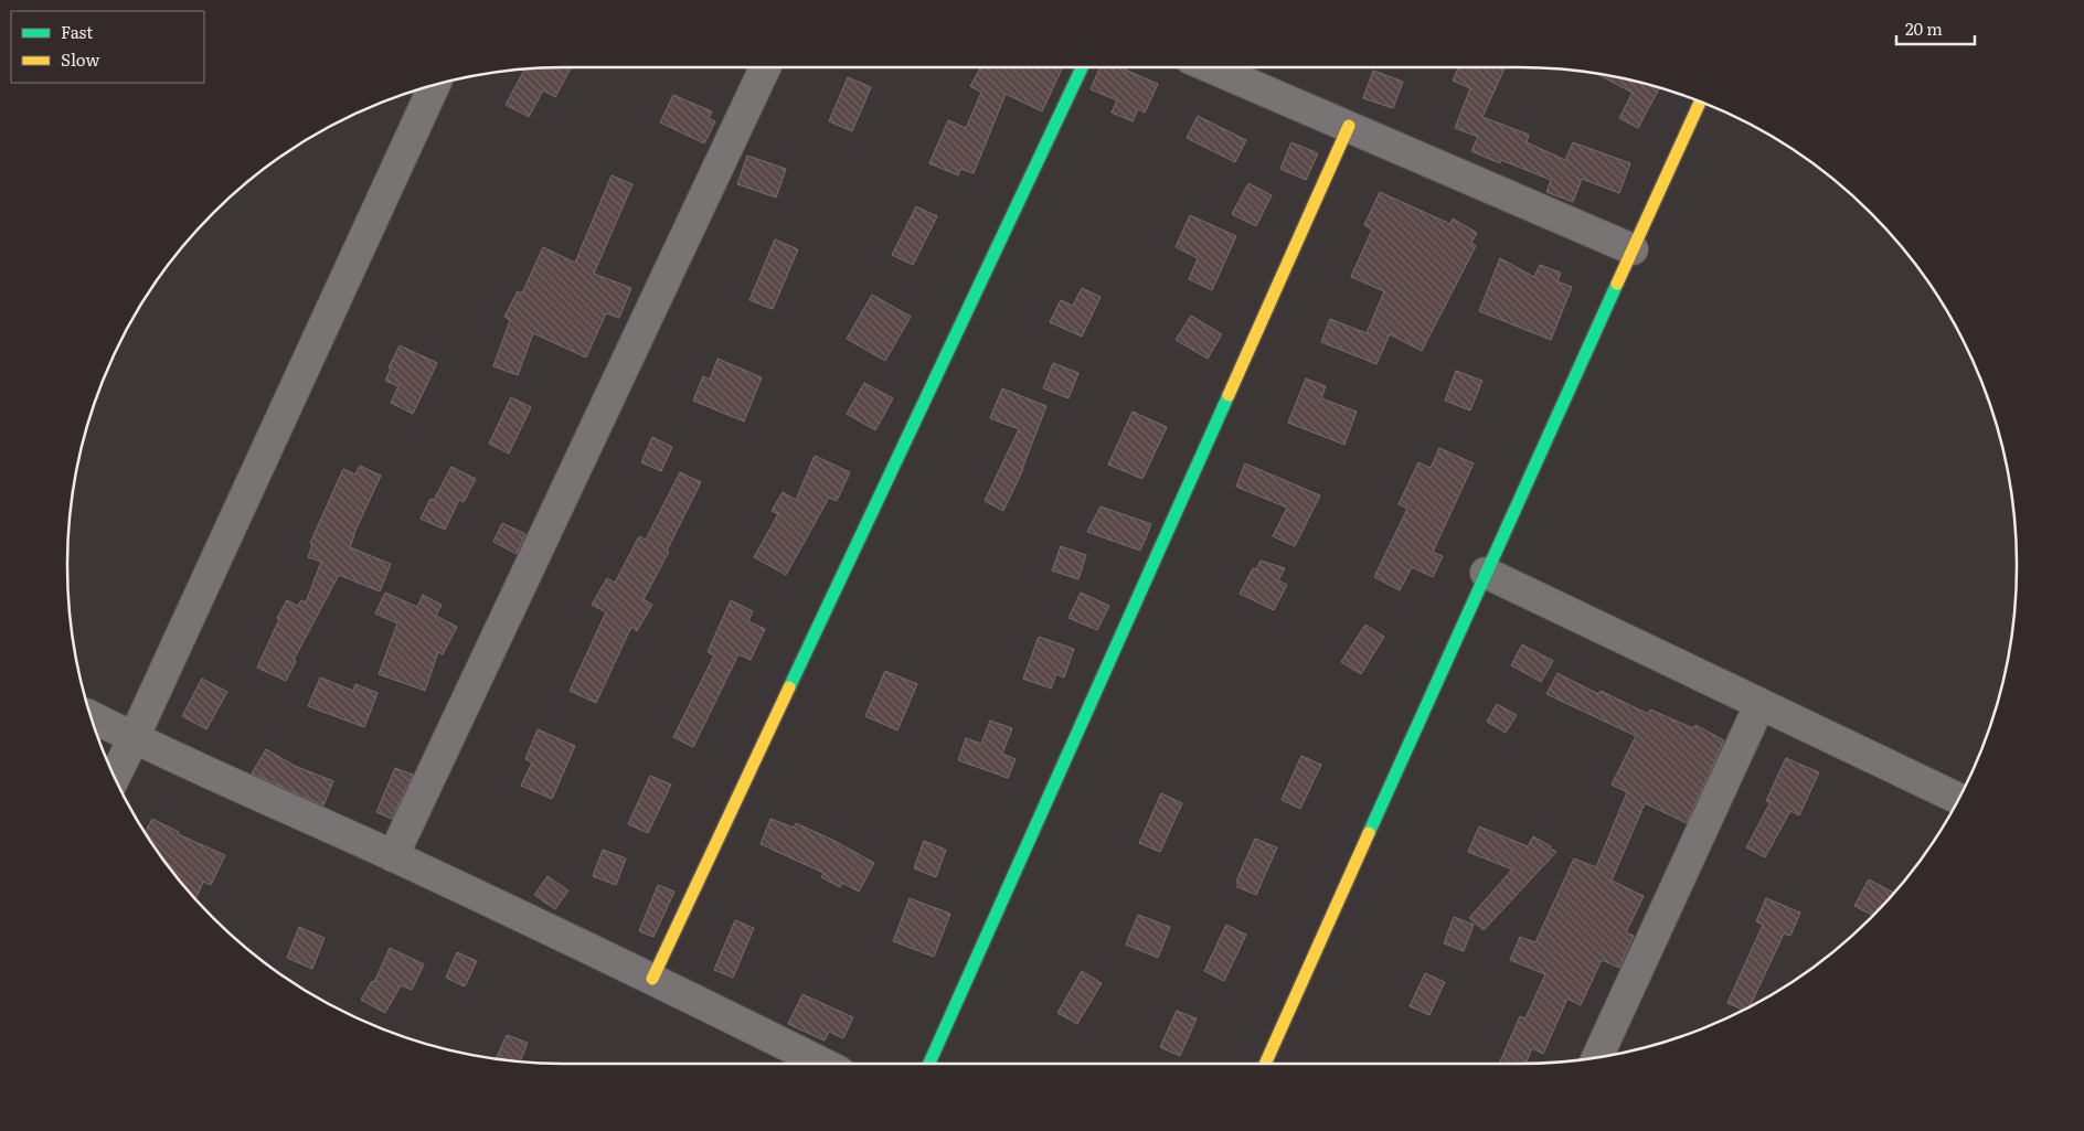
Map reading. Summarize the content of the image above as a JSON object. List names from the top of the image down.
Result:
{
  "legend": ["Fast", "Slow"],
  "scale_bar": "20 m"
}
